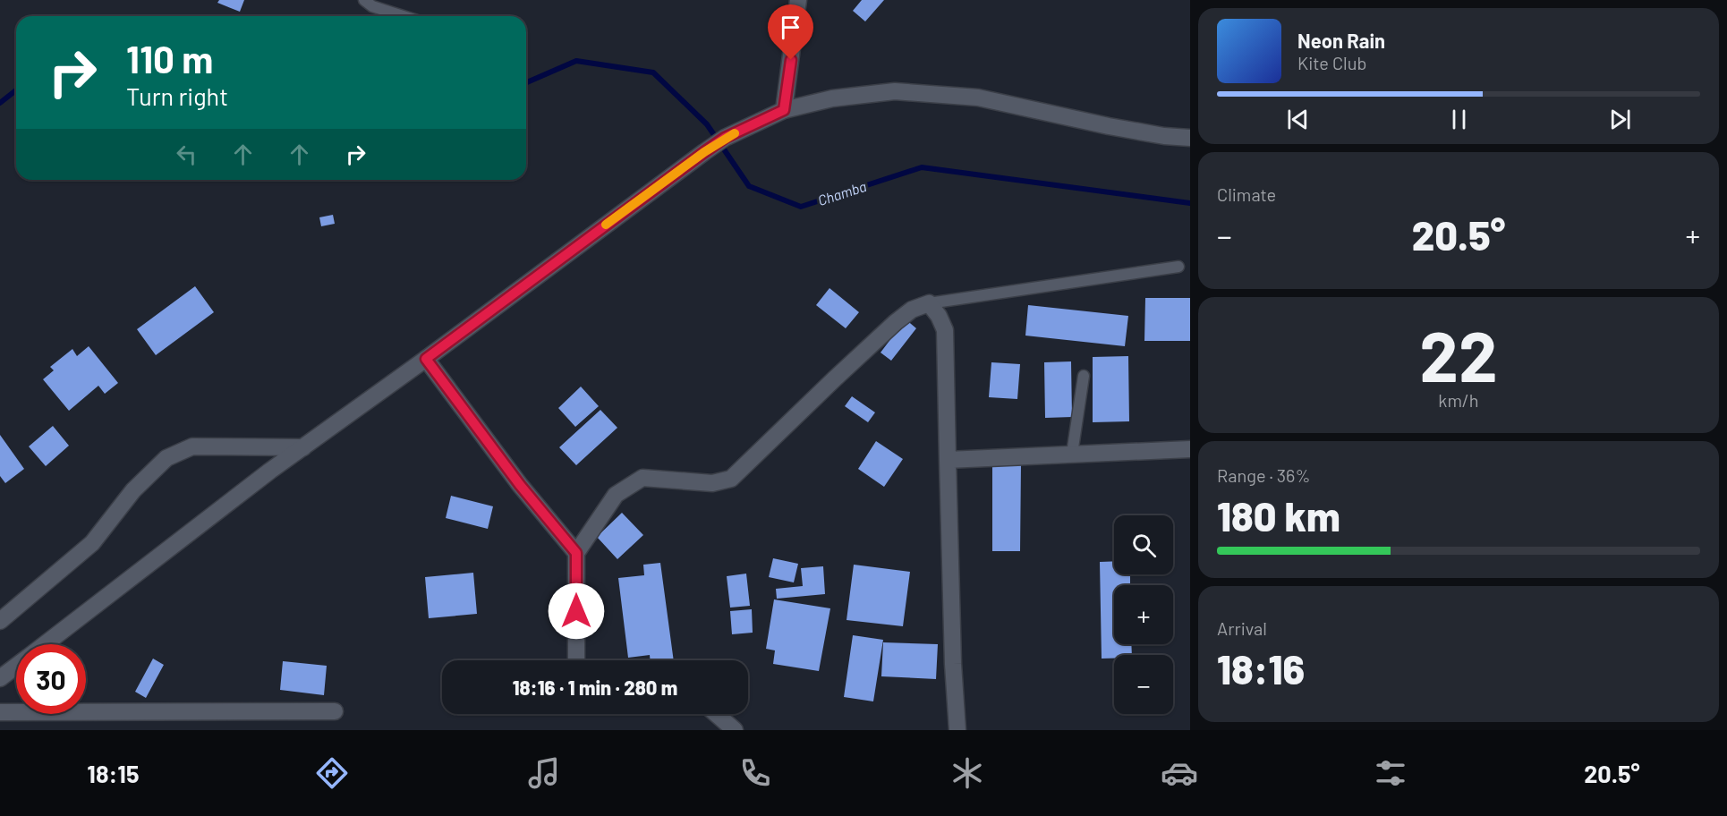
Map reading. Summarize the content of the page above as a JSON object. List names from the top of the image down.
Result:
{
  "water": ["Chamba"],
  "page": {
    "turn": ["110 m", "Turn right"],
    "song": ["Neon Rain", "Kite Club"],
    "tile": [
      "Climate",
      ["22", "km/h"],
      ["Range · 36%", "180 km"],
      ["Arrival", "18:16"]
    ],
    "heat": ["−", "20.5°", "+"],
    "map_buttons": ["+", "−"],
    "limit": "30",
    "trip": "18:16 · 1 min · 280 m",
    "tabs": ["18:15", "20.5°"]
  }
}
